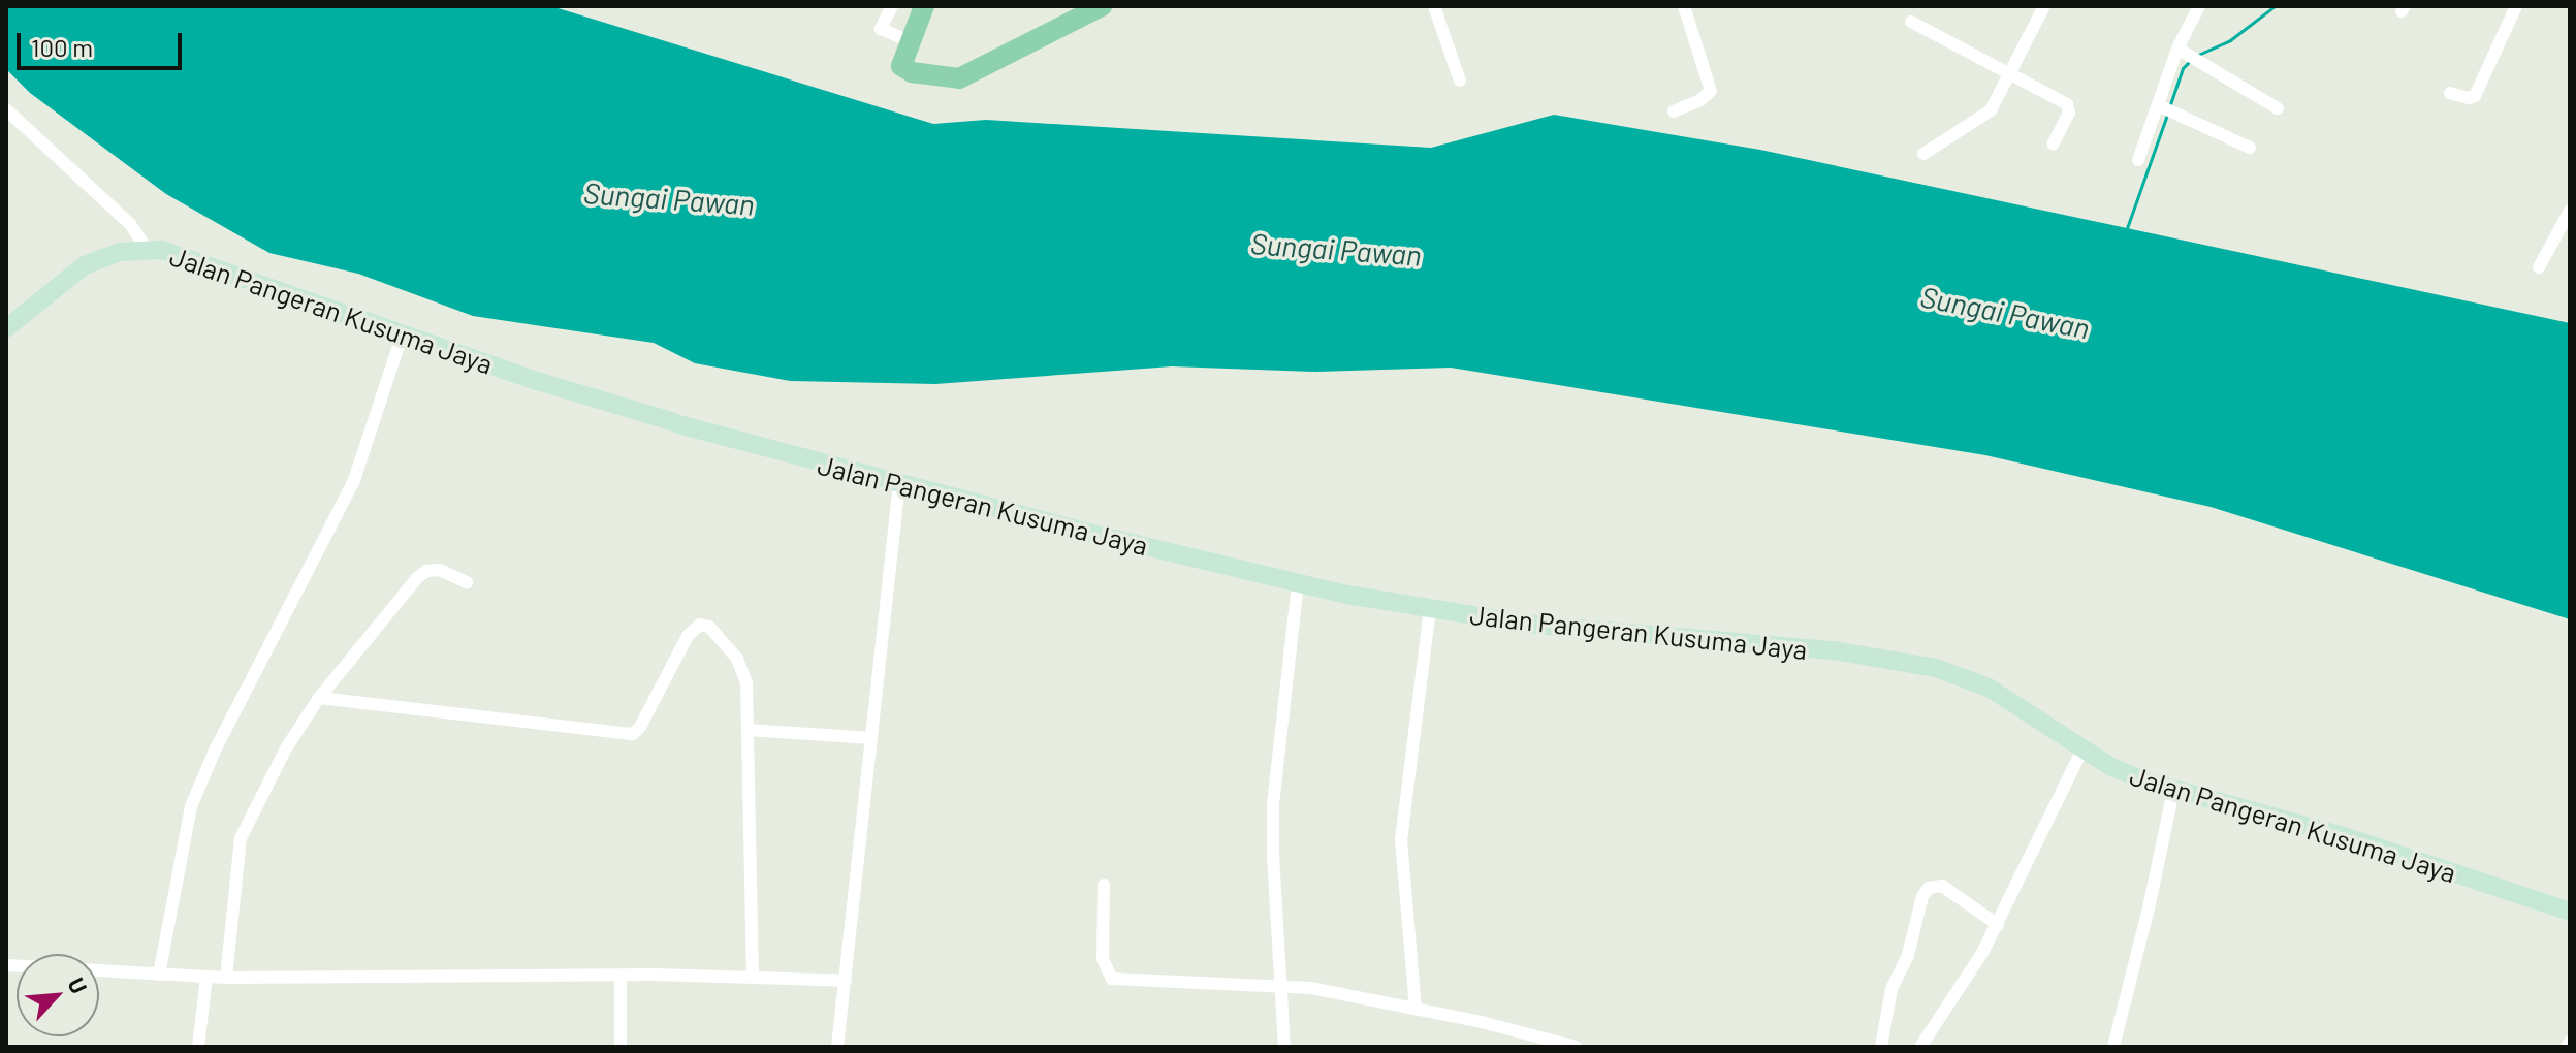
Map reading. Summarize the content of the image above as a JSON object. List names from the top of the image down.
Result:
{
  "streets": {
    "street": ["Jalan Pangeran Kusuma Jaya"]
  },
  "water": ["Sungai Pawan"],
  "scale_bar": "100 m",
  "north": "top right"
}
